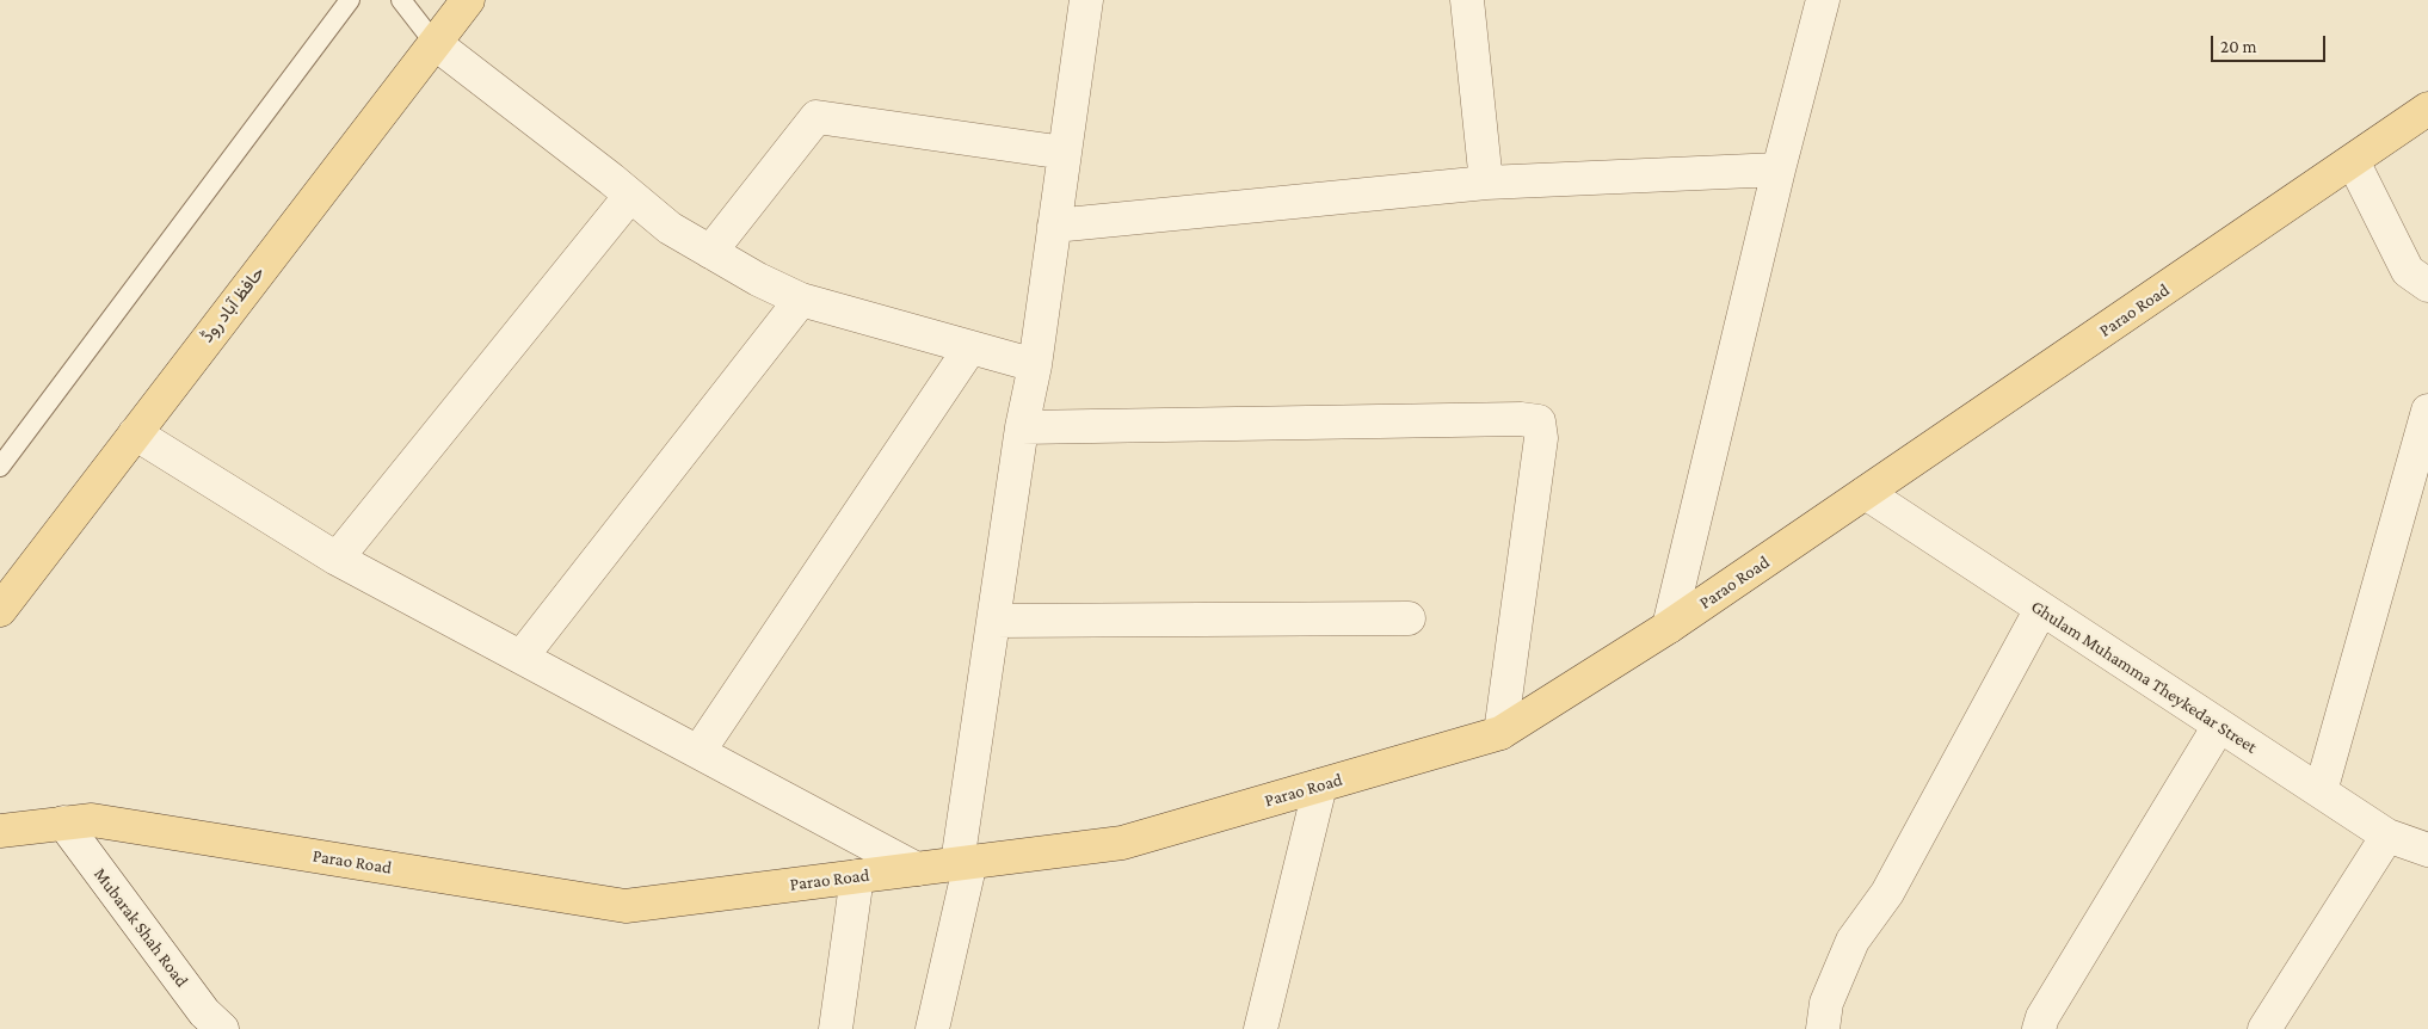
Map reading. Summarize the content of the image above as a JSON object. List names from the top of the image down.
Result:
{
  "streets": {
    "main road": ["حافظ آباد روڈ", "Parao Road"],
    "street": ["Ghulam Muhamma Theykedar Street", "Mubarak Shah Road"]
  },
  "crossings": [
    ["Parao Road", "Ghulam Muhamma Theykedar Street"],
    ["Parao Road", "Mubarak Shah Road"]
  ],
  "scale_bar": "20 m"
}
